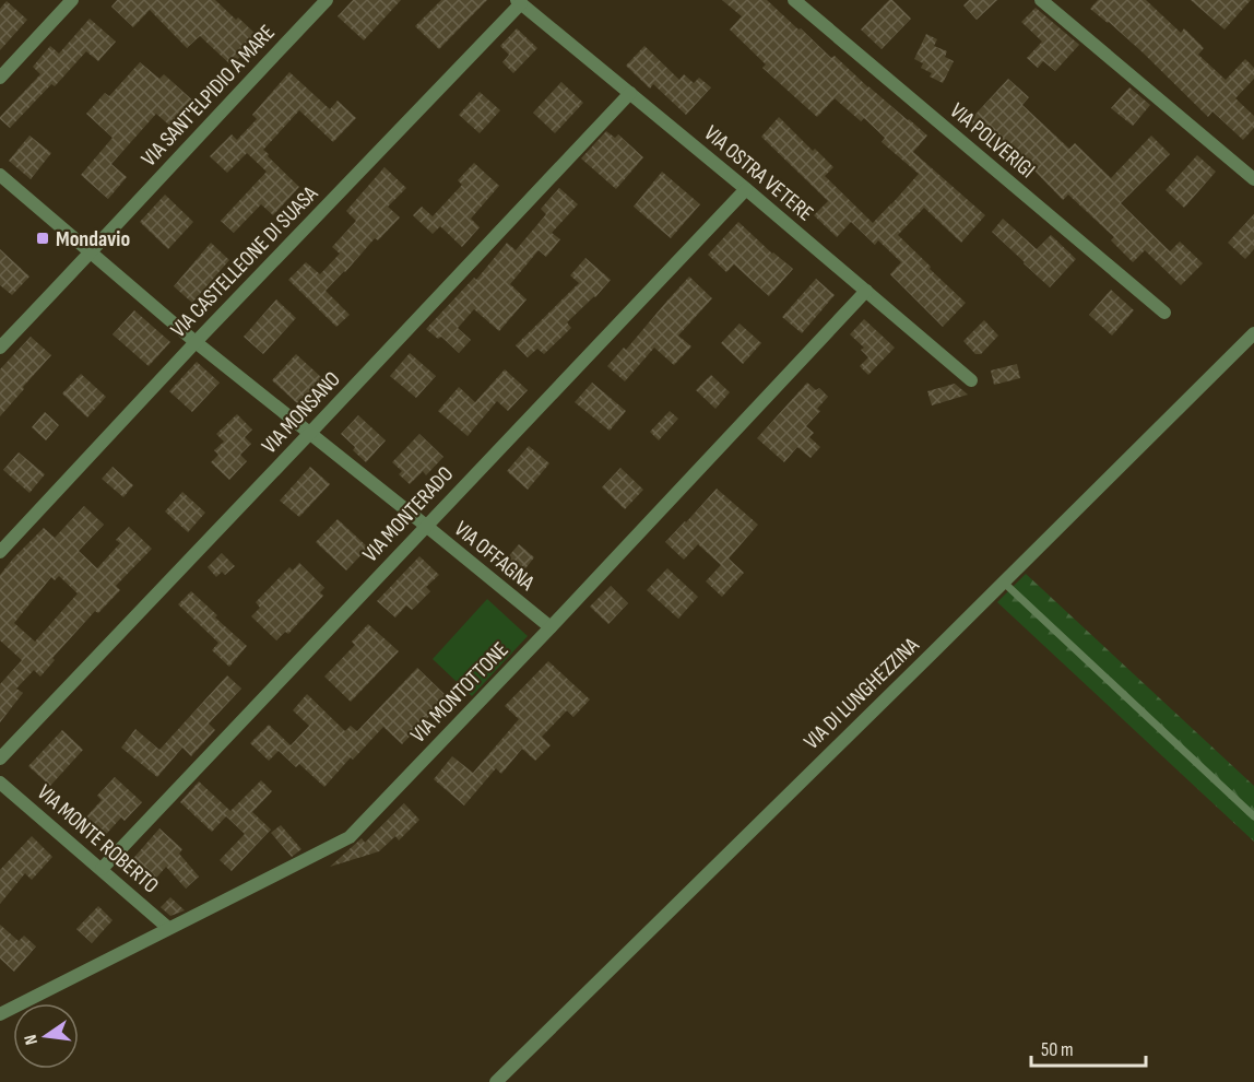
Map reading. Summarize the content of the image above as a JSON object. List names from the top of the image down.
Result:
{
  "streets": {
    "street": [
      "VIA SANT'ELPIDIO A MARE",
      "VIA POLVERIGI",
      "VIA OSTRA VETERE",
      "VIA CASTELLEONE DI SUASA",
      "VIA MONSANO",
      "VIA MONTERADO",
      "VIA OFFAGNA",
      "VIA MONTOTTONE",
      "VIA DI LUNGHEZZINA",
      "VIA MONTE ROBERTO"
    ]
  },
  "crossings": [
    ["VIA SANT'ELPIDIO A MARE", "VIA OFFAGNA"],
    ["VIA OSTRA VETERE", "VIA CASTELLEONE DI SUASA"],
    ["VIA OSTRA VETERE", "VIA MONSANO"],
    ["VIA OSTRA VETERE", "VIA MONTERADO"],
    ["VIA OSTRA VETERE", "VIA MONTOTTONE"],
    ["VIA CASTELLEONE DI SUASA", "VIA OFFAGNA"],
    ["VIA MONSANO", "VIA OFFAGNA"],
    ["VIA MONTERADO", "VIA OFFAGNA"],
    ["VIA MONTERADO", "VIA MONTE ROBERTO"],
    ["VIA OFFAGNA", "VIA MONTOTTONE"],
    ["VIA MONTOTTONE", "VIA MONTE ROBERTO"]
  ],
  "places": {
    "transit": ["Mondavio"]
  },
  "scale_bar": "50 m",
  "north": "left"
}
